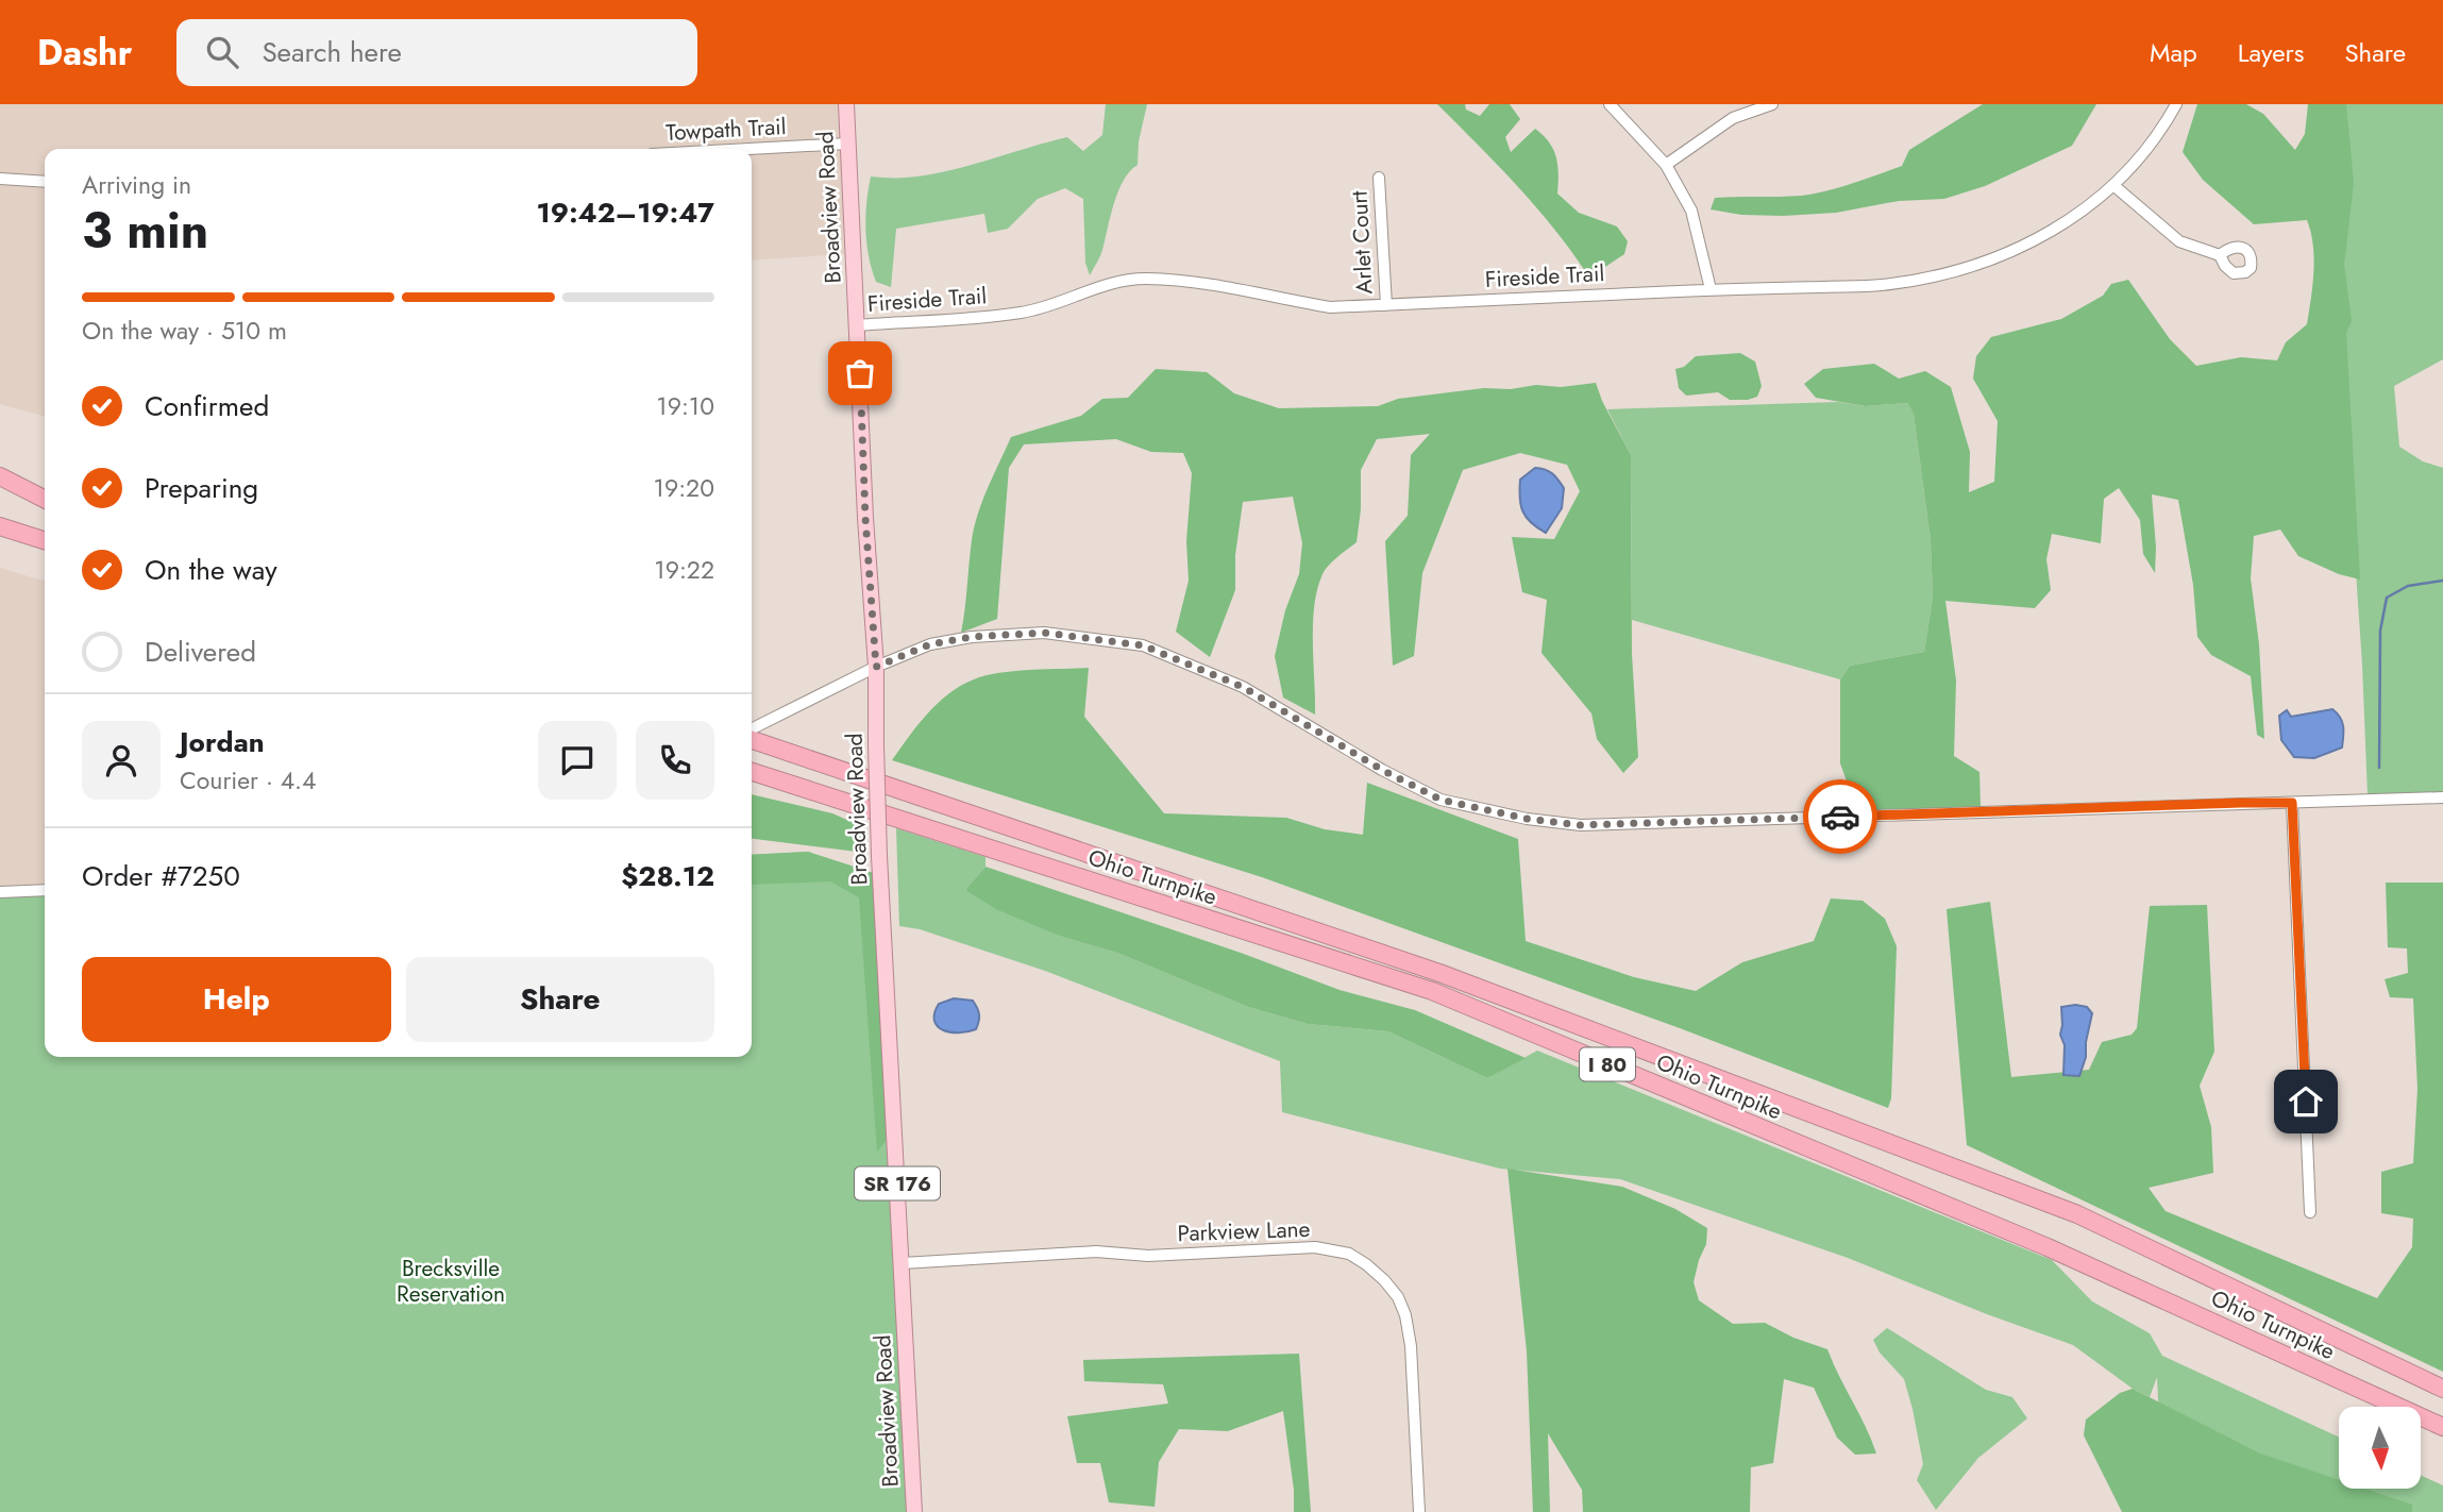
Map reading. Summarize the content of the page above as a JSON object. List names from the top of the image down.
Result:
{
  "streets": {
    "highway": ["Ohio Turnpike", "I 80"],
    "main road": ["Broadview Road", "SR 176"],
    "street": [
      "Towpath Trail",
      "Arlet Court",
      "Fireside Trail",
      "Parkview Lane"
    ]
  },
  "crossings": [
    ["Towpath Trail", "Broadview Road"],
    ["Broadview Road", "Fireside Trail"],
    ["Broadview Road", "Parkview Lane"],
    ["Arlet Court", "Fireside Trail"]
  ],
  "parks": ["Brecksville Reservation"],
  "north": "bottom",
  "page": {
    "header": "Dashr",
    "search": "Search here",
    "nav": ["Map", "Layers", "Share"],
    "heading": ["3 min", "Arriving in", "19:42–19:47"],
    "panel": [
      "Jordan",
      "Courier · 4.4",
      "Order #7250",
      "$28.12"
    ],
    "bar": "On the way · 510 m",
    "list": [
      ["Confirmed", "19:10"],
      ["Preparing", "19:20"],
      ["On the way", "19:22"],
      "Delivered"
    ],
    "buttons": ["Help", "Share"]
  }
}
